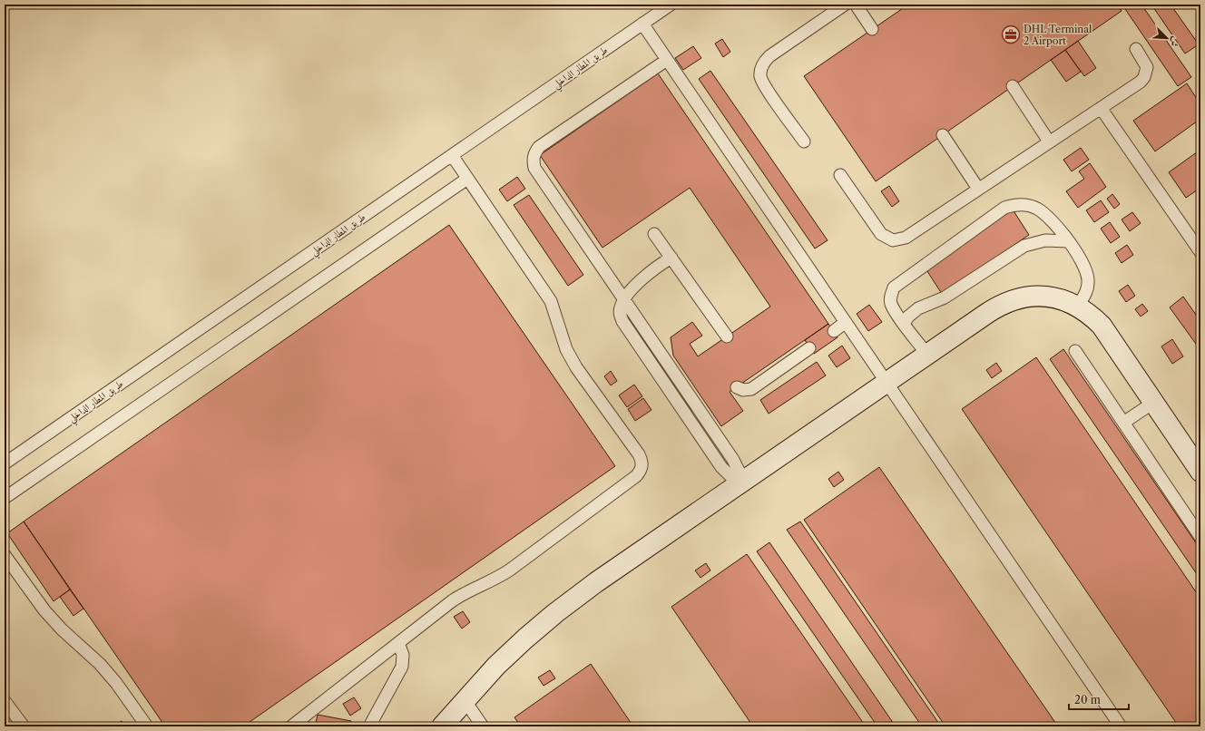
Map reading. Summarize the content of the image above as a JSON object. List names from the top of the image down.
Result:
{
  "streets": {
    "lane": ["طريق المطار الداخلي"]
  },
  "places": {
    "office": ["DHL Terminal 2 Airport"]
  },
  "scale_bar": "20 m",
  "north": "bottom right"
}
